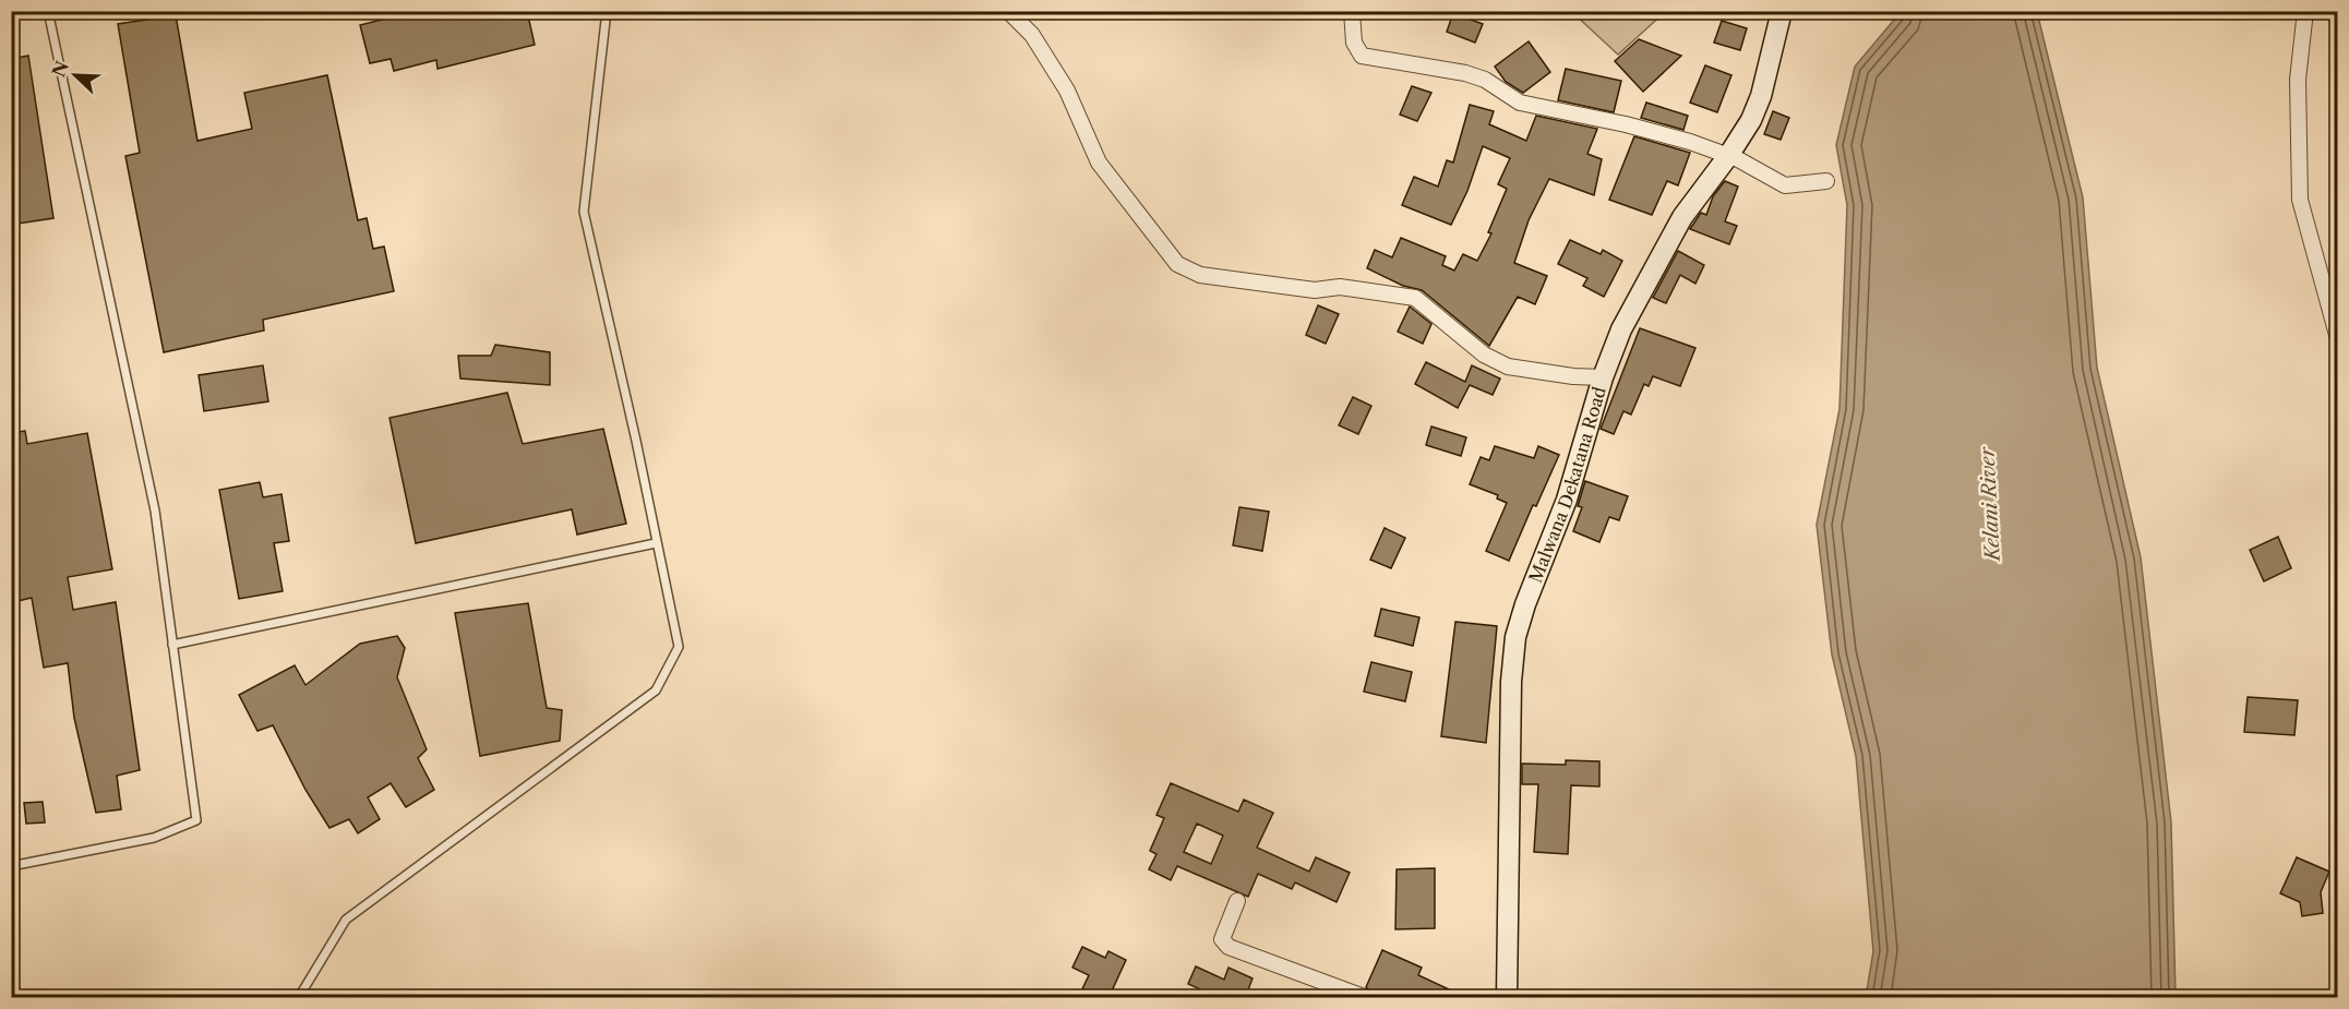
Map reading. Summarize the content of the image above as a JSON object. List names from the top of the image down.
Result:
{
  "streets": {
    "main road": ["Malwana Dekatana Road"]
  },
  "water": ["Kelani River"],
  "north": "top left"
}
